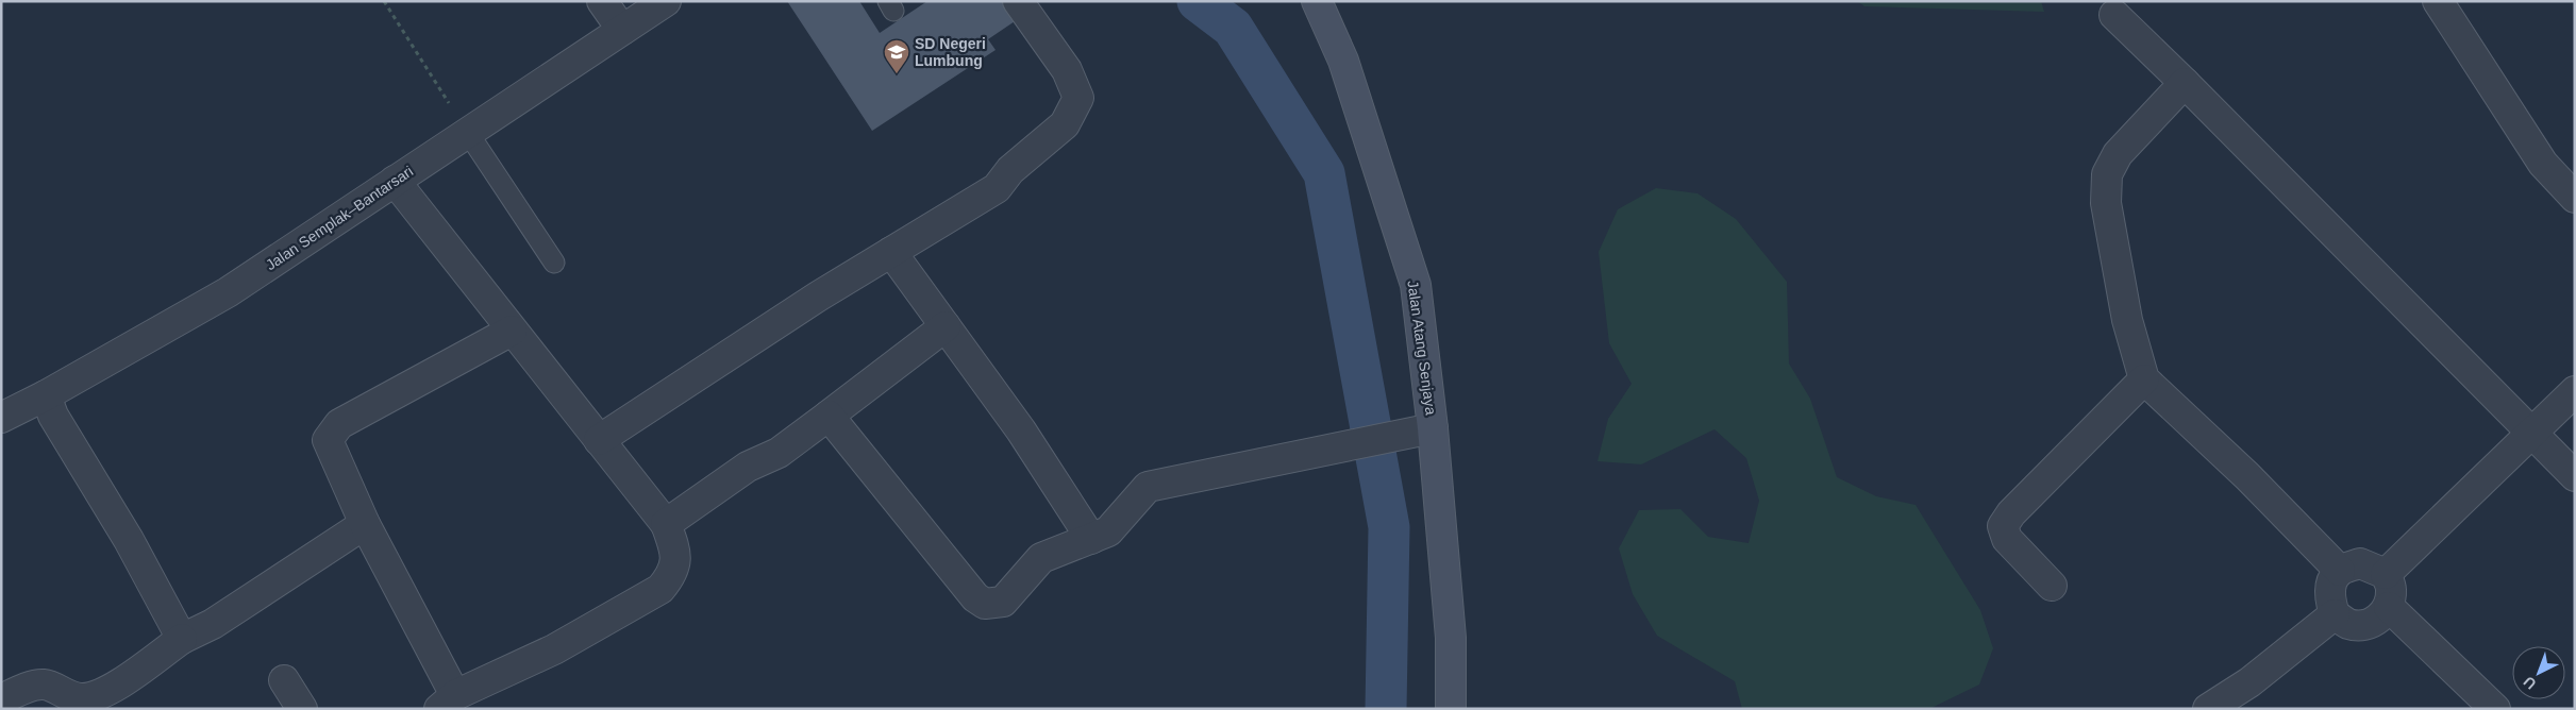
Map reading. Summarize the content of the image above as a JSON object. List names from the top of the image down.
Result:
{
  "streets": {
    "main road": ["Jalan Atang Senjaya"],
    "street": ["Jalan Semplak–Bantarsari"]
  },
  "places": {
    "school or university": ["SD Negeri Lumbung"]
  },
  "north": "bottom left"
}
